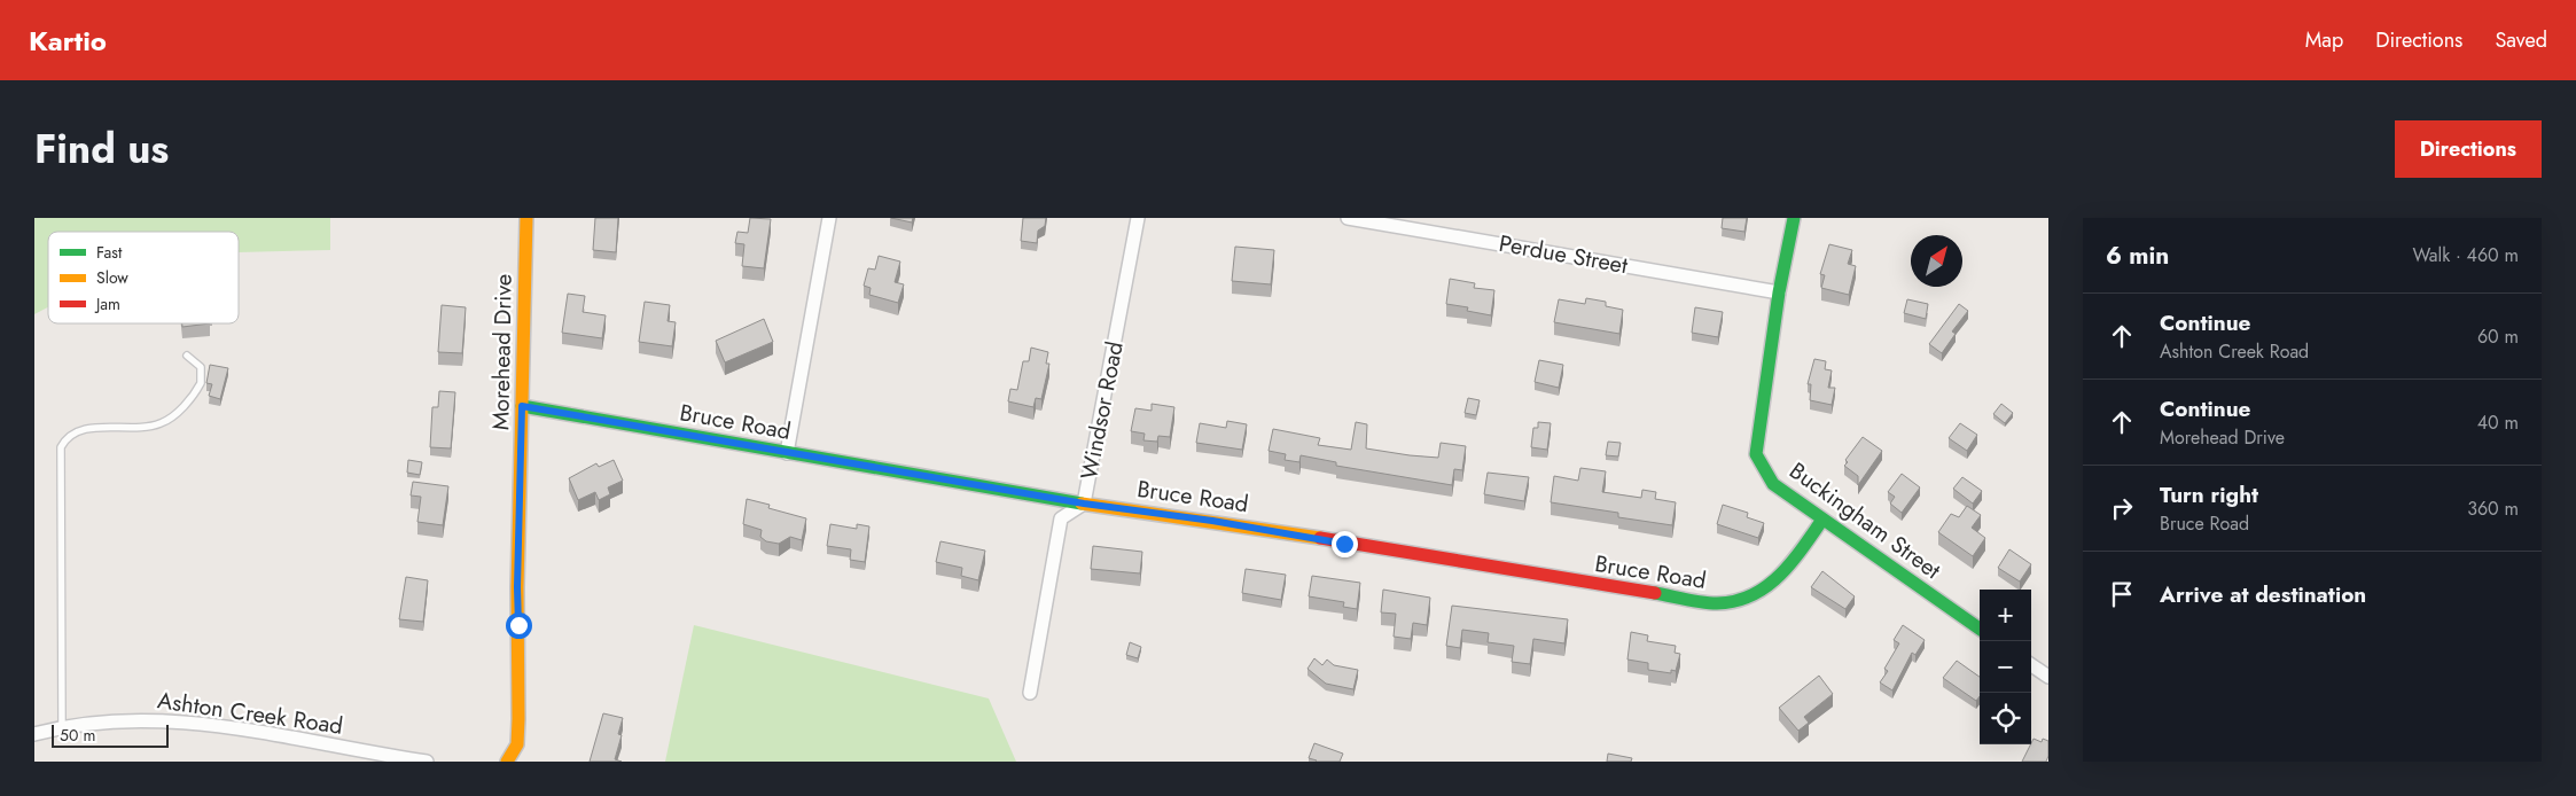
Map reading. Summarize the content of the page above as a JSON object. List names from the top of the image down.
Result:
{
  "streets": {
    "street": [
      "Perdue Street",
      "Morehead Drive",
      "Windsor Road",
      "Bruce Road",
      "Buckingham Street",
      "Ashton Creek Road"
    ]
  },
  "crossings": [
    ["Perdue Street", "Buckingham Street"],
    ["Morehead Drive", "Bruce Road"],
    ["Windsor Road", "Bruce Road"],
    ["Bruce Road", "Buckingham Street"]
  ],
  "legend": ["Fast", "Slow", "Jam"],
  "scale_bar": "50 m",
  "north": "top right",
  "page": {
    "header": "Kartio",
    "nav": ["Map", "Directions", "Saved"],
    "title": "Find us",
    "buttons": "Directions",
    "heading": ["6 min", "Walk · 460 m"],
    "list": [
      ["Continue", "Ashton Creek Road", "60 m"],
      ["Continue", "Morehead Drive", "40 m"],
      ["Turn right", "Bruce Road", "360 m"],
      "Arrive at destination"
    ],
    "map_buttons": ["+", "−"],
    "scale": "50 m"
  }
}
